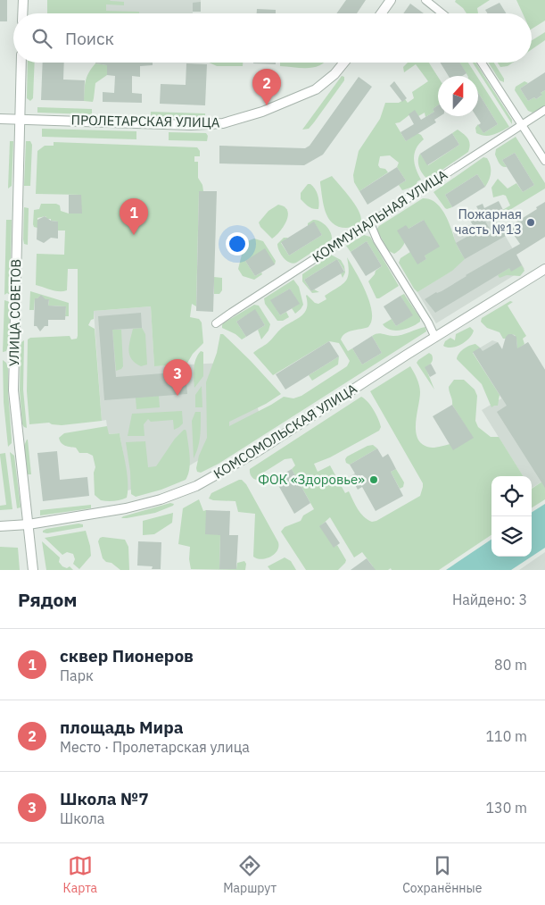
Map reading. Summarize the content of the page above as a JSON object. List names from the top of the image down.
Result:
{
  "streets": {
    "street": [
      "ПРОЛЕТАРСКАЯ УЛИЦА",
      "КОММУНАЛЬНАЯ УЛИЦА",
      "УЛИЦА СОВЕТОВ",
      "КОМСОМОЛЬСКАЯ УЛИЦА"
    ]
  },
  "crossings": [
    ["ПРОЛЕТАРСКАЯ УЛИЦА", "УЛИЦА СОВЕТОВ"],
    ["УЛИЦА СОВЕТОВ", "КОМСОМОЛЬСКАЯ УЛИЦА"]
  ],
  "places": ["Пожарная часть №13", "ФОК «Здоровье»"],
  "north": "top",
  "page": {
    "search": "Поиск",
    "pins": ["2", "1", "3"],
    "heading": ["Рядом", "Найдено: 3"],
    "list": [
      {
        "mark": "1",
        "name": "сквер Пионеров",
        "note": "Парк",
        "value": "80 m"
      },
      {
        "mark": "2",
        "name": "площадь Мира",
        "note": "Место · Пролетарская улица",
        "value": "110 m"
      },
      {
        "mark": "3",
        "name": "Школа №7",
        "note": "Школа",
        "value": "130 m"
      }
    ],
    "nav": ["Карта", "Маршрут", "Сохранённые"]
  }
}
